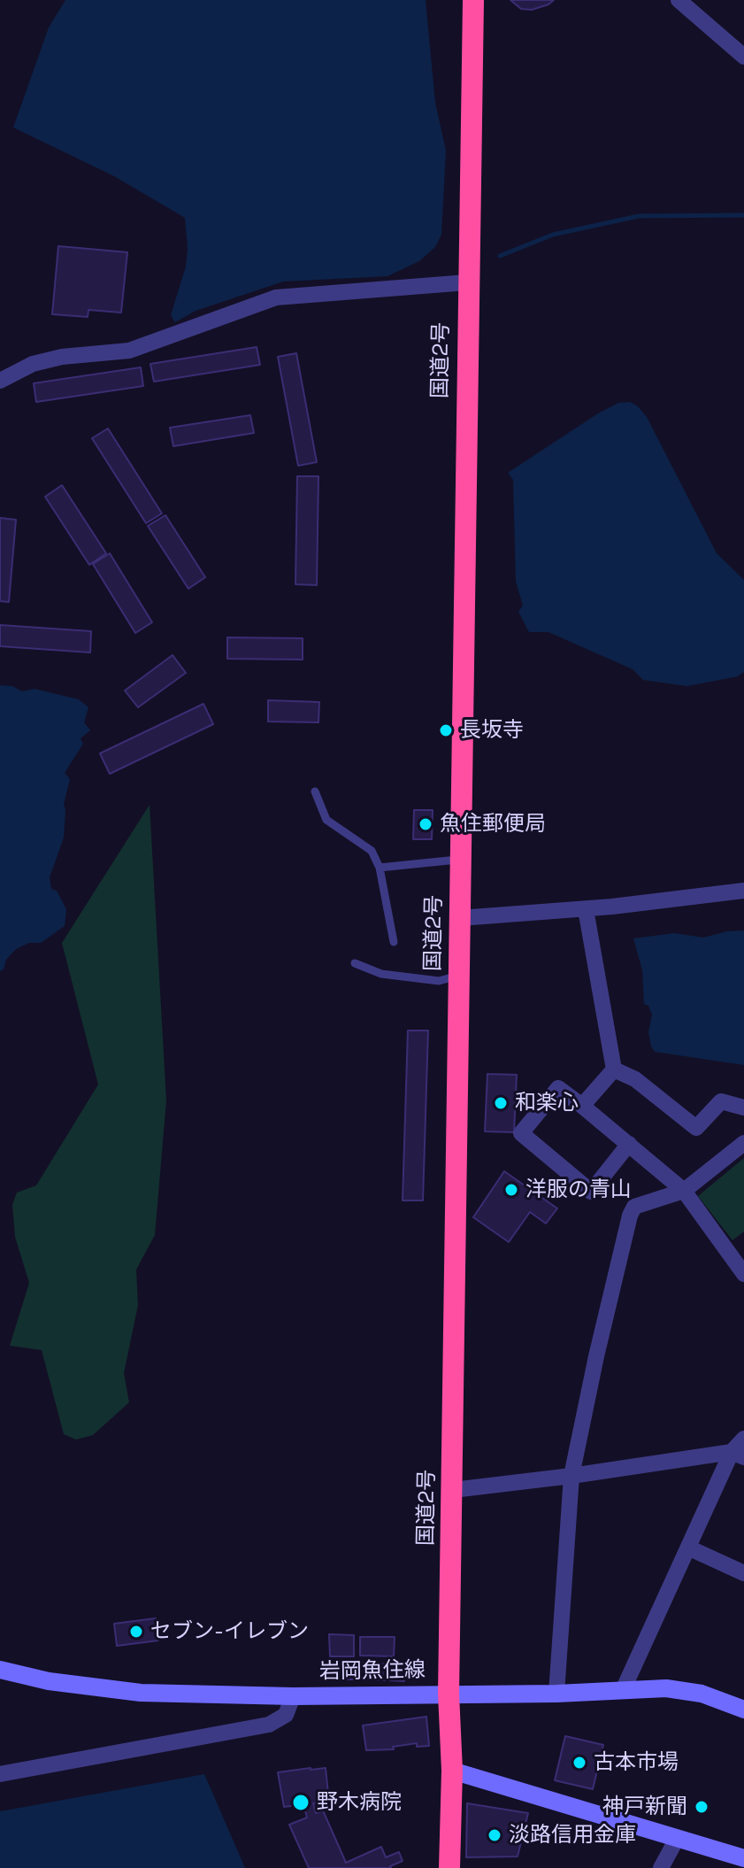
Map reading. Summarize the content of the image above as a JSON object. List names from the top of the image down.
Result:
{
  "streets": {
    "highway": ["国道2号"],
    "main road": ["岩岡魚住線"]
  },
  "crossings": [
    ["国道2号", "岩岡魚住線"]
  ],
  "places": [
    "長坂寺",
    "魚住郵便局",
    "和楽心",
    "洋服の青山",
    "セブン-イレブン",
    "古本市場",
    "野木病院",
    "神戸新聞",
    "淡路信用金庫"
  ]
}
